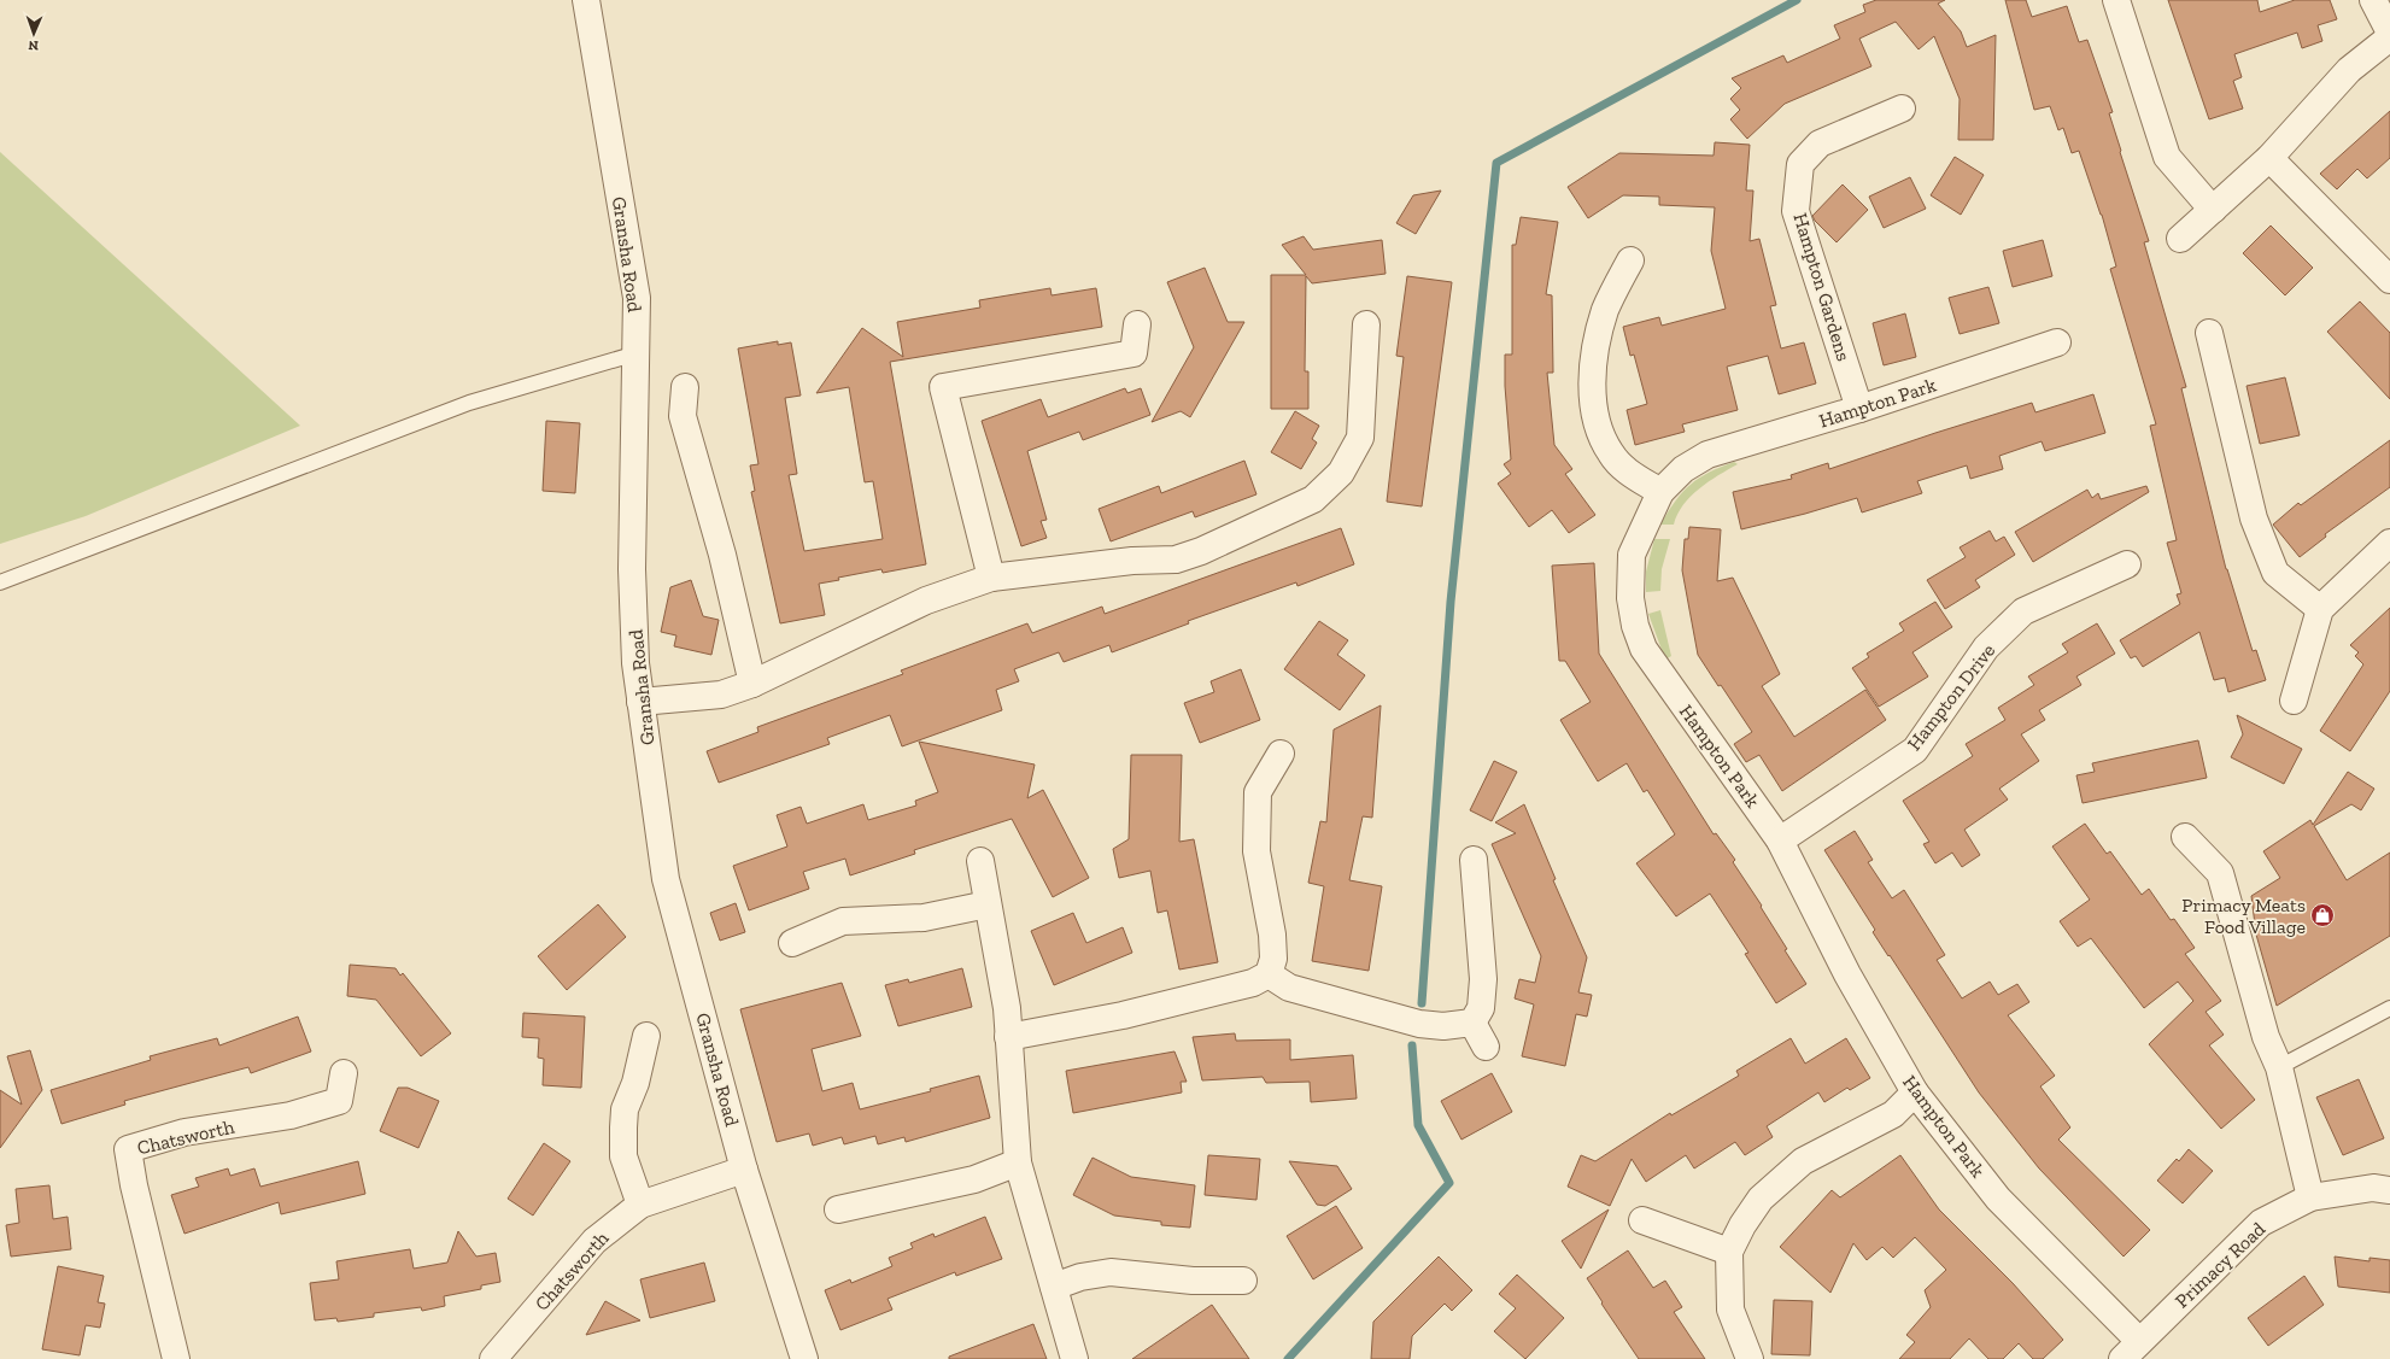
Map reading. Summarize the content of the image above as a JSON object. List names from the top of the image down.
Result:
{
  "streets": {
    "street": [
      "Gransha Road",
      "Hampton Gardens",
      "Hampton Park",
      "Hampton Drive",
      "Chatsworth",
      "Primacy Road"
    ]
  },
  "crossings": [
    ["Gransha Road", "Chatsworth"],
    ["Hampton Gardens", "Hampton Park"],
    ["Hampton Park", "Hampton Drive"],
    ["Hampton Park", "Primacy Road"]
  ],
  "places": {
    "shop": ["Primacy Meats Food Village"]
  },
  "north": "bottom"
}
